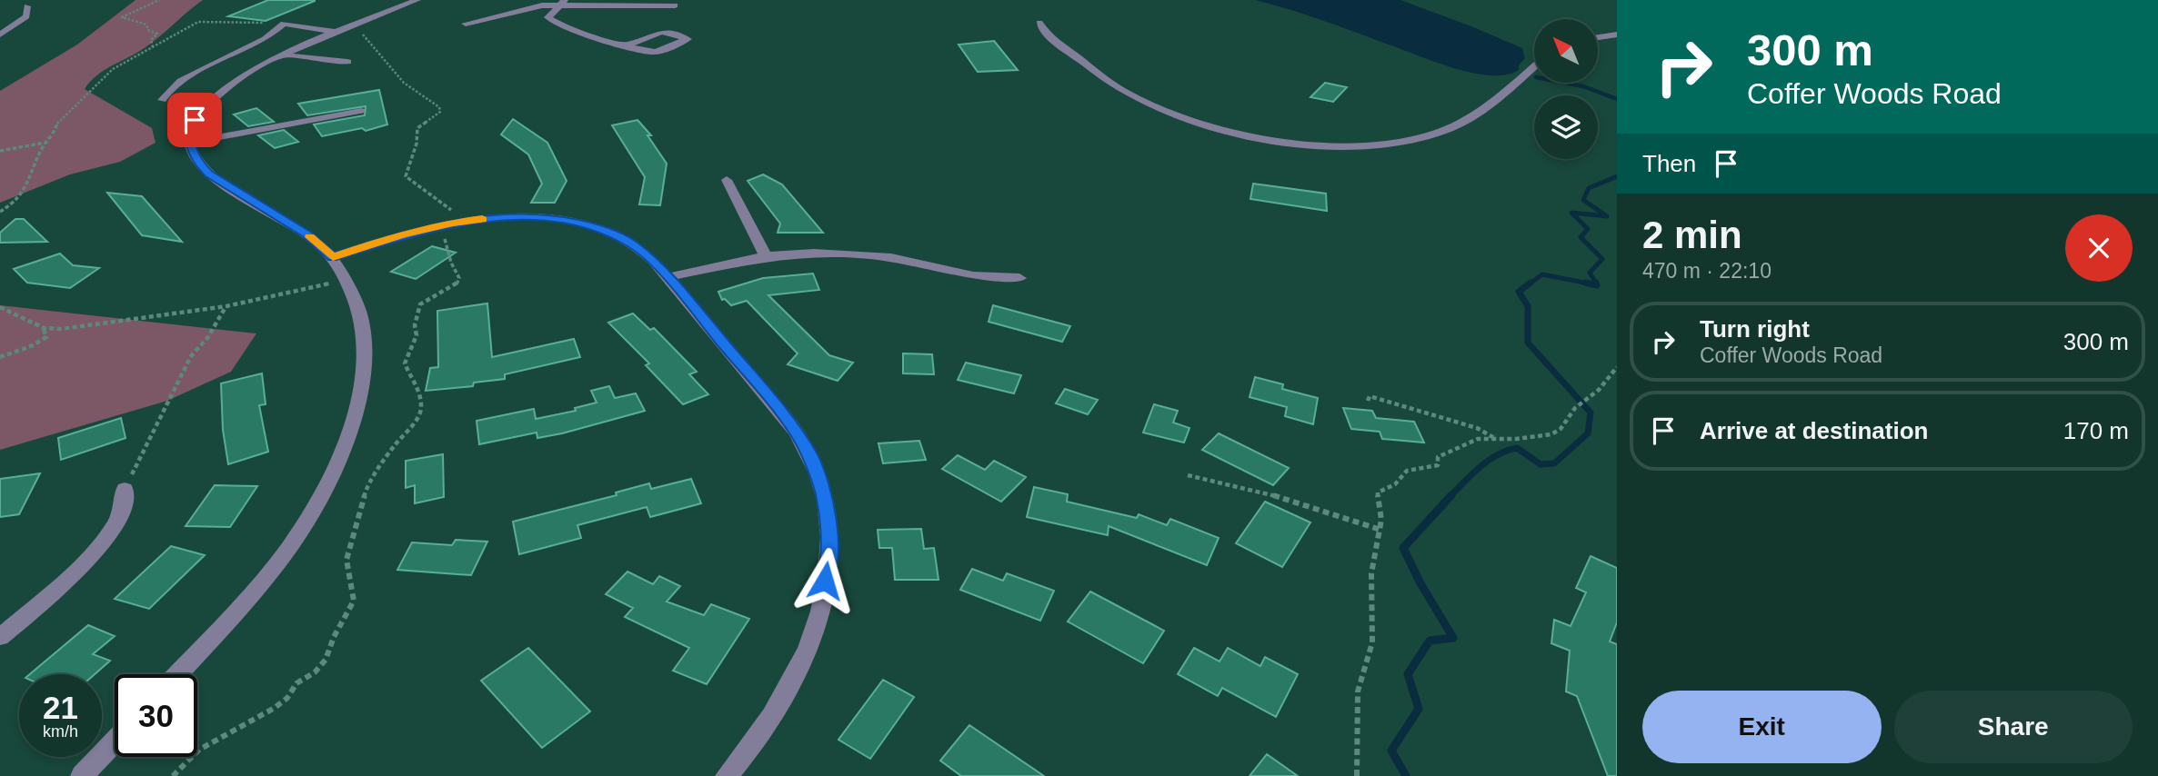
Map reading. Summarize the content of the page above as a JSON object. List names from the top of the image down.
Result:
{
  "north": "top left",
  "page": {
    "turn": ["300 m", "Coffer Woods Road"],
    "then": "Then",
    "heading": ["2 min", "470 m · 22:10"],
    "list": [
      {
        "name": "Turn right",
        "note": "Coffer Woods Road",
        "value": "300 m"
      },
      {
        "name": "Arrive at destination",
        "value": "170 m"
      }
    ],
    "speed": "21 km/h",
    "limit": "30",
    "buttons": ["Exit", "Share"]
  }
}
